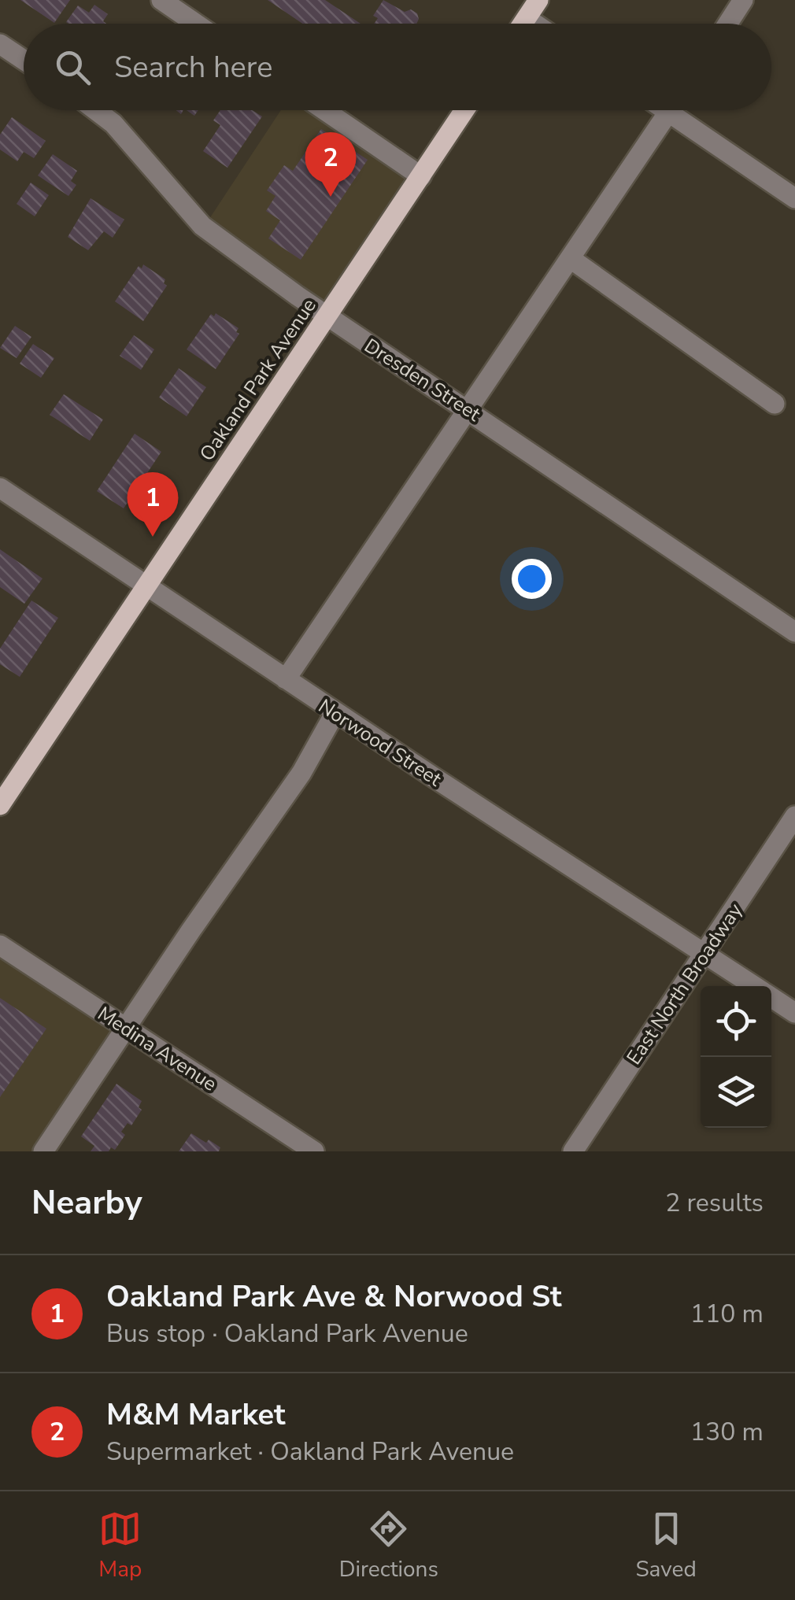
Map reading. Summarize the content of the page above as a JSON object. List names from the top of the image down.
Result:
{
  "streets": {
    "main road": ["Oakland Park Avenue"],
    "street": [
      "Dresden Street",
      "Norwood Street",
      "East North Broadway",
      "Medina Avenue"
    ]
  },
  "crossings": [
    ["Oakland Park Avenue", "Dresden Street"],
    ["Oakland Park Avenue", "Norwood Street"],
    ["Norwood Street", "East North Broadway"]
  ],
  "page": {
    "search": "Search here",
    "pins": ["2", "1"],
    "heading": ["Nearby", "2 results"],
    "list": [
      {
        "mark": "1",
        "name": "Oakland Park Ave & Norwood St",
        "note": "Bus stop · Oakland Park Avenue",
        "value": "110 m"
      },
      {
        "mark": "2",
        "name": "M&M Market",
        "note": "Supermarket · Oakland Park Avenue",
        "value": "130 m"
      }
    ],
    "nav": ["Map", "Directions", "Saved"]
  }
}
